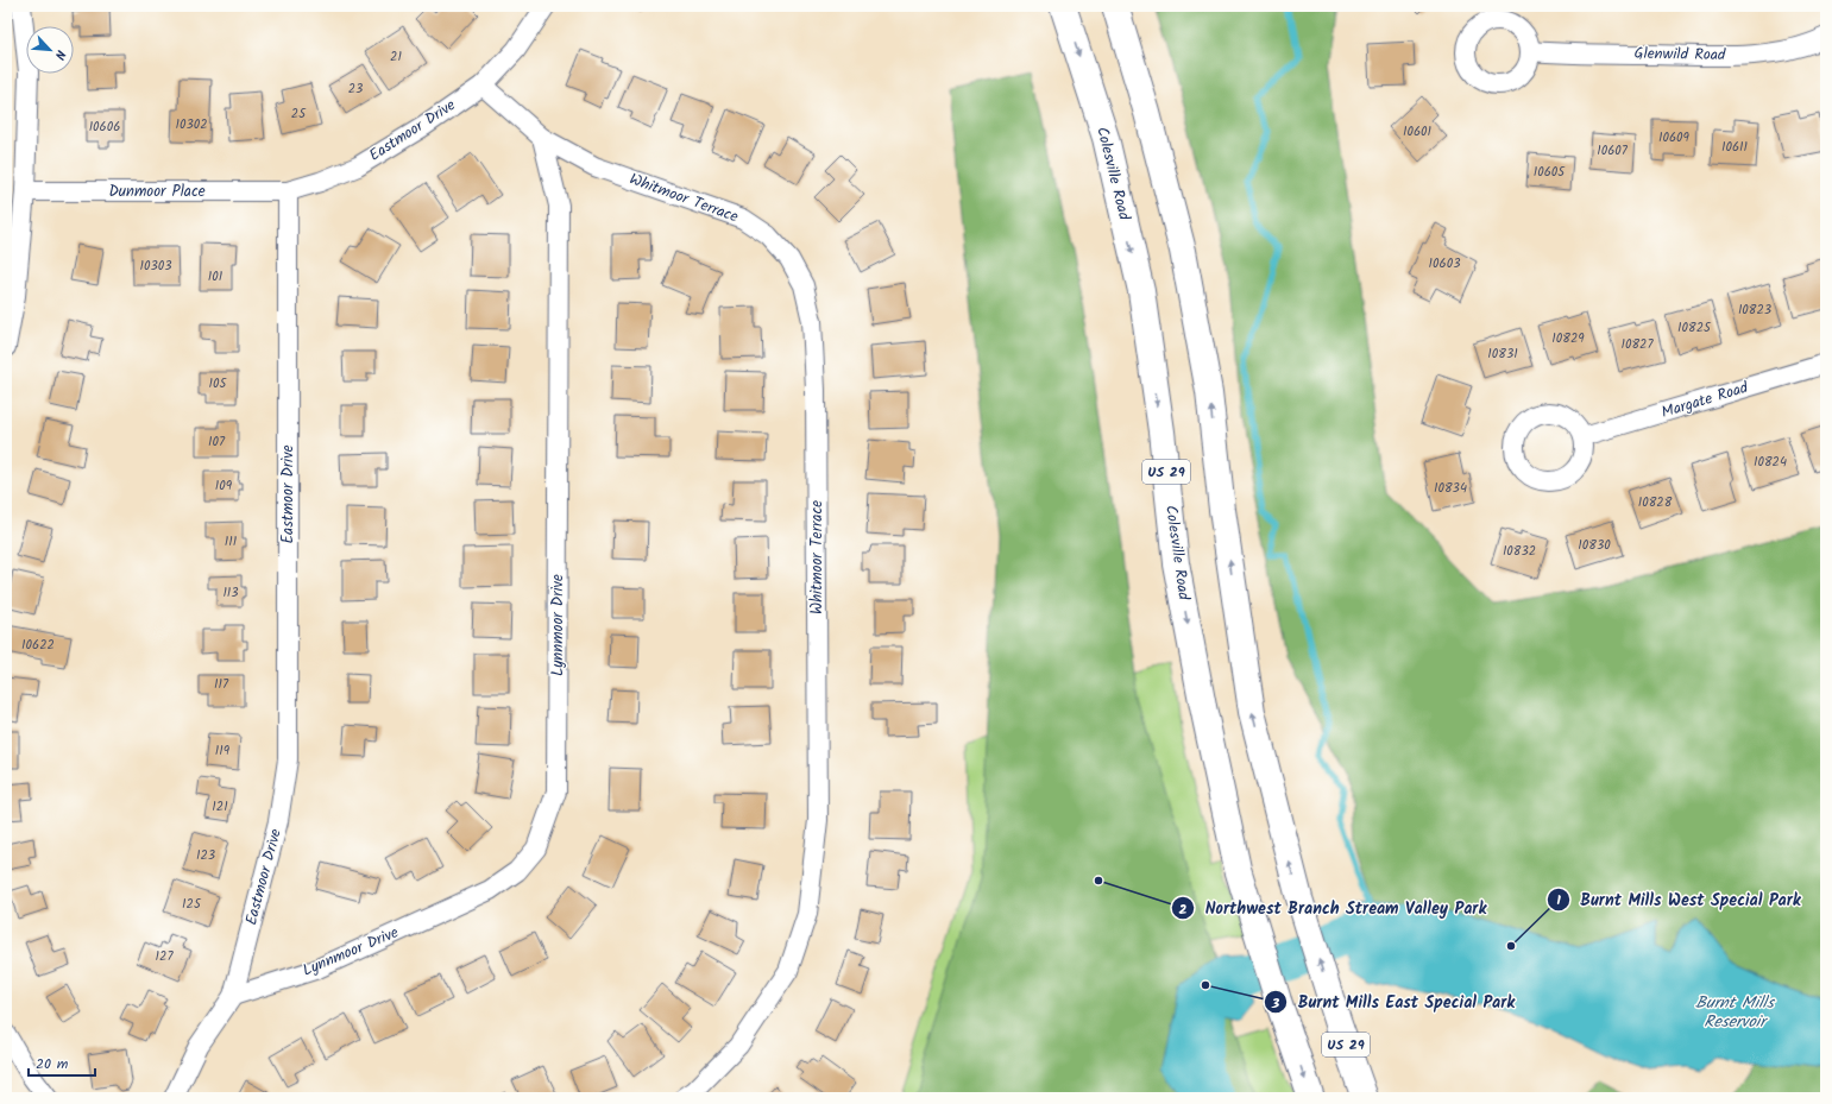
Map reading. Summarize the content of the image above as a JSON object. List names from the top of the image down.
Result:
{
  "streets": {
    "highway": ["Colesville Road", "US 29"],
    "street": [
      "Glenwild Road",
      "Eastmoor Drive",
      "Dunmoor Place",
      "Whitmoor Terrace",
      "Margate Road",
      "Lynnmoor Drive"
    ]
  },
  "crossings": [
    ["Eastmoor Drive", "Dunmoor Place"],
    ["Eastmoor Drive", "Lynnmoor Drive"],
    ["Whitmoor Terrace", "Lynnmoor Drive"]
  ],
  "water": ["Burnt Mills Reservoir"],
  "places": ["Northwest Branch Stream Valley Park", "Burnt Mills West Special Park", "Burnt Mills East Special Park"],
  "house_numbers": [
    "21",
    "23",
    "25",
    "10302",
    "10606",
    "10601",
    "10609",
    "10611",
    "10607",
    "10605",
    "10603",
    "10303",
    "101",
    "10823",
    "10825",
    "10829",
    "10827",
    "10831",
    "105",
    "107",
    "10824",
    "109",
    "10834",
    "10828",
    "111",
    "10830",
    "10832",
    "113",
    "10622",
    "117",
    "119",
    "121",
    "123",
    "125",
    "127"
  ],
  "scale_bar": "20 m",
  "north": "bottom right"
}
